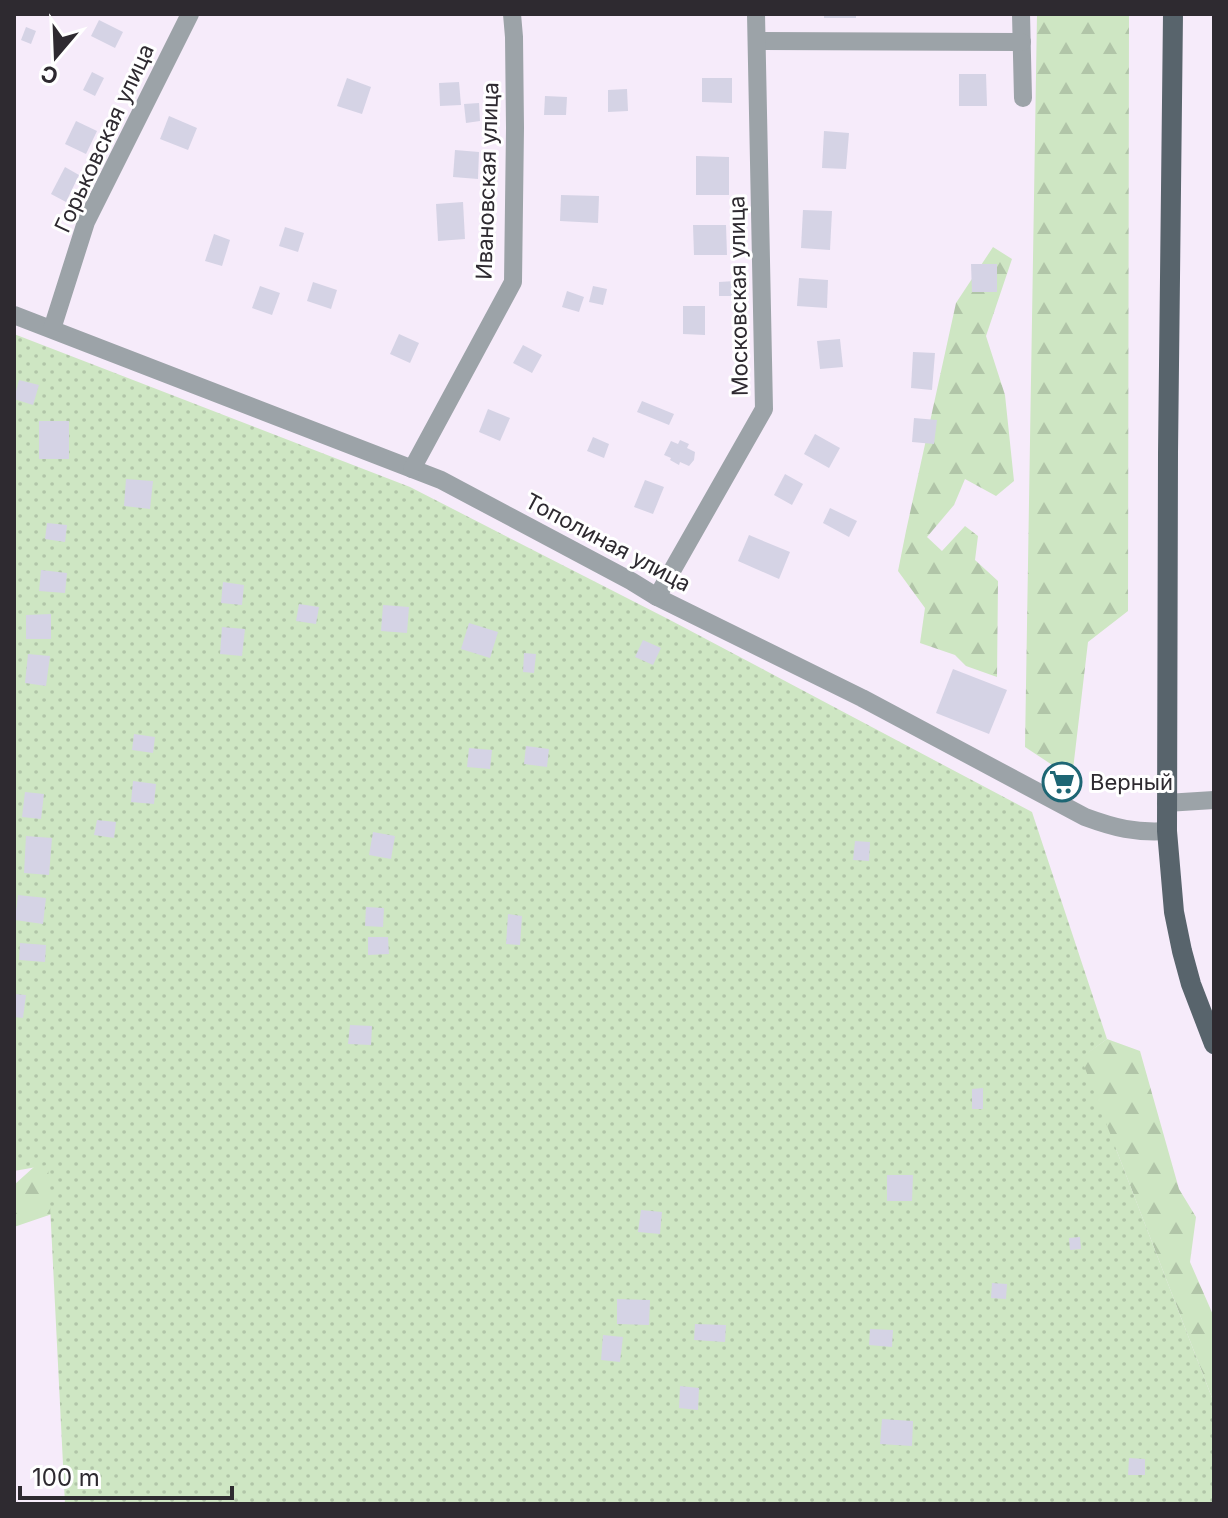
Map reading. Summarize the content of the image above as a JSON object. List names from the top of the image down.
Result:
{
  "streets": {
    "street": [
      "Горьковская улица",
      "Ивановская улица",
      "Московская улица",
      "Тополиная улица"
    ]
  },
  "crossings": [
    ["Горьковская улица", "Тополиная улица"],
    ["Ивановская улица", "Тополиная улица"],
    ["Московская улица", "Тополиная улица"]
  ],
  "places": {
    "supermarket": ["Верный"]
  },
  "scale_bar": "100 m",
  "north": "bottom"
}
